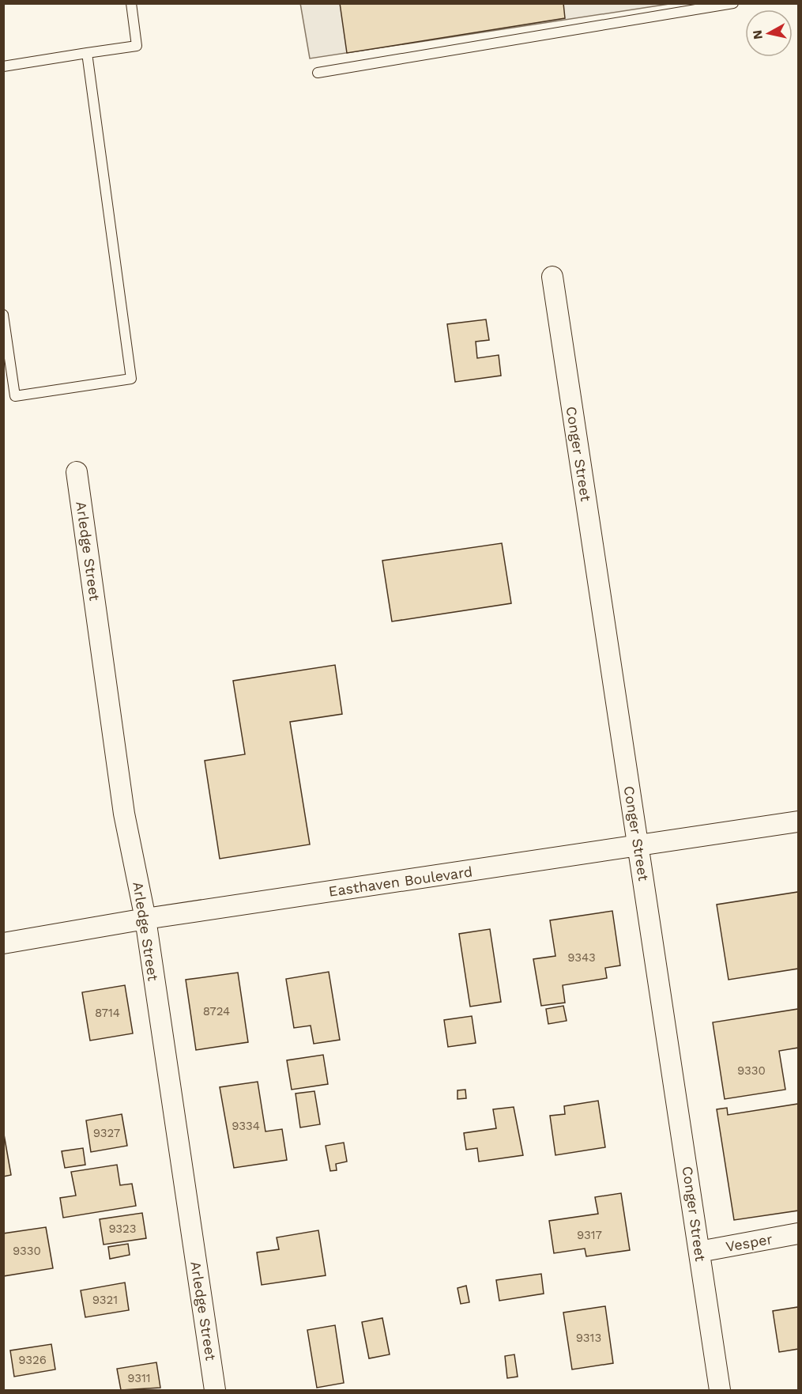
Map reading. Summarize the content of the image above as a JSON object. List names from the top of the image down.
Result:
{
  "streets": {
    "street": [
      "Conger Street",
      "Arledge Street",
      "Easthaven Boulevard",
      "Vesper"
    ]
  },
  "crossings": [
    ["Conger Street", "Easthaven Boulevard"],
    ["Conger Street", "Vesper"],
    ["Arledge Street", "Easthaven Boulevard"]
  ],
  "house_numbers": [
    "9343",
    "8724",
    "8714",
    "9330",
    "9334",
    "9327",
    "9323",
    "9317",
    "9330",
    "9321",
    "9313",
    "9326",
    "9311"
  ],
  "north": "left"
}
